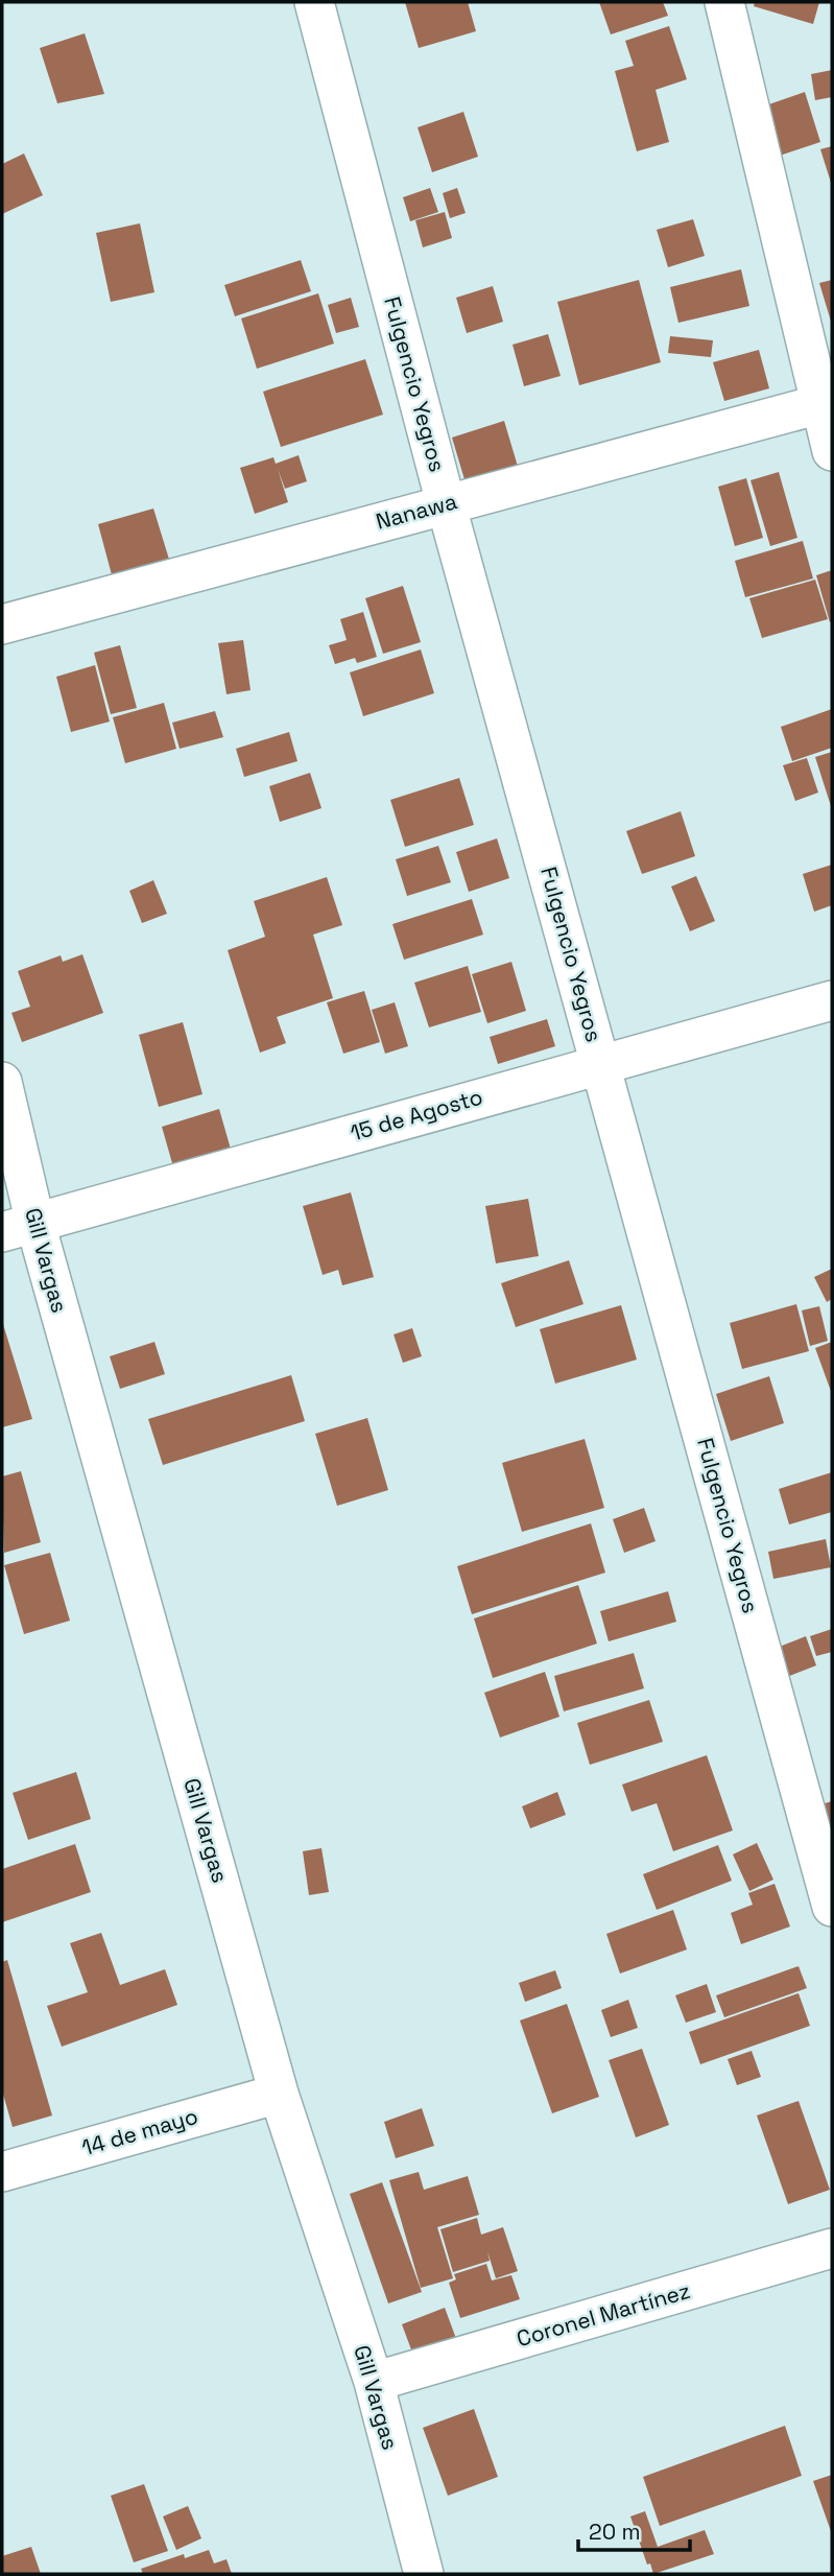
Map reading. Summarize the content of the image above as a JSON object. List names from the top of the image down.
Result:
{
  "streets": {
    "street": [
      "Fulgencio Yegros",
      "Nanawa",
      "15 de Agosto",
      "Gill Vargas",
      "14 de mayo",
      "Coronel Martínez"
    ]
  },
  "crossings": [
    ["Fulgencio Yegros", "Nanawa"],
    ["Fulgencio Yegros", "15 de Agosto"],
    ["15 de Agosto", "Gill Vargas"],
    ["Gill Vargas", "14 de mayo"],
    ["Gill Vargas", "Coronel Martínez"]
  ],
  "scale_bar": "20 m"
}
